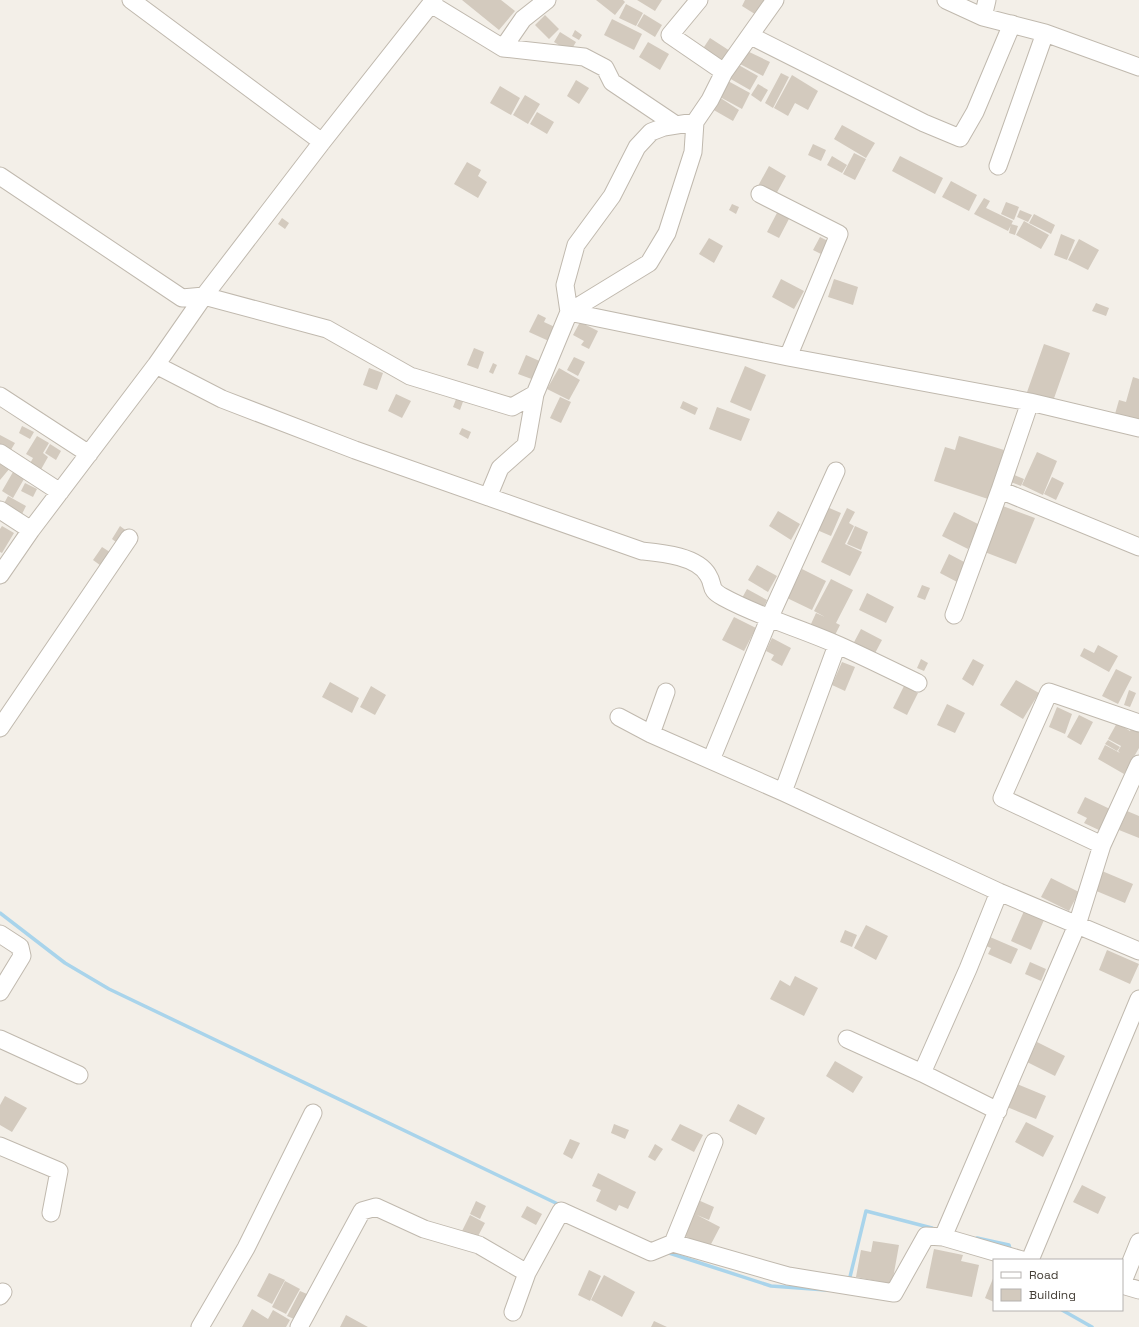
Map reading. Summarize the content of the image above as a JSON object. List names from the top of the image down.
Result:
{
  "legend": ["Road", "Building"]
}
